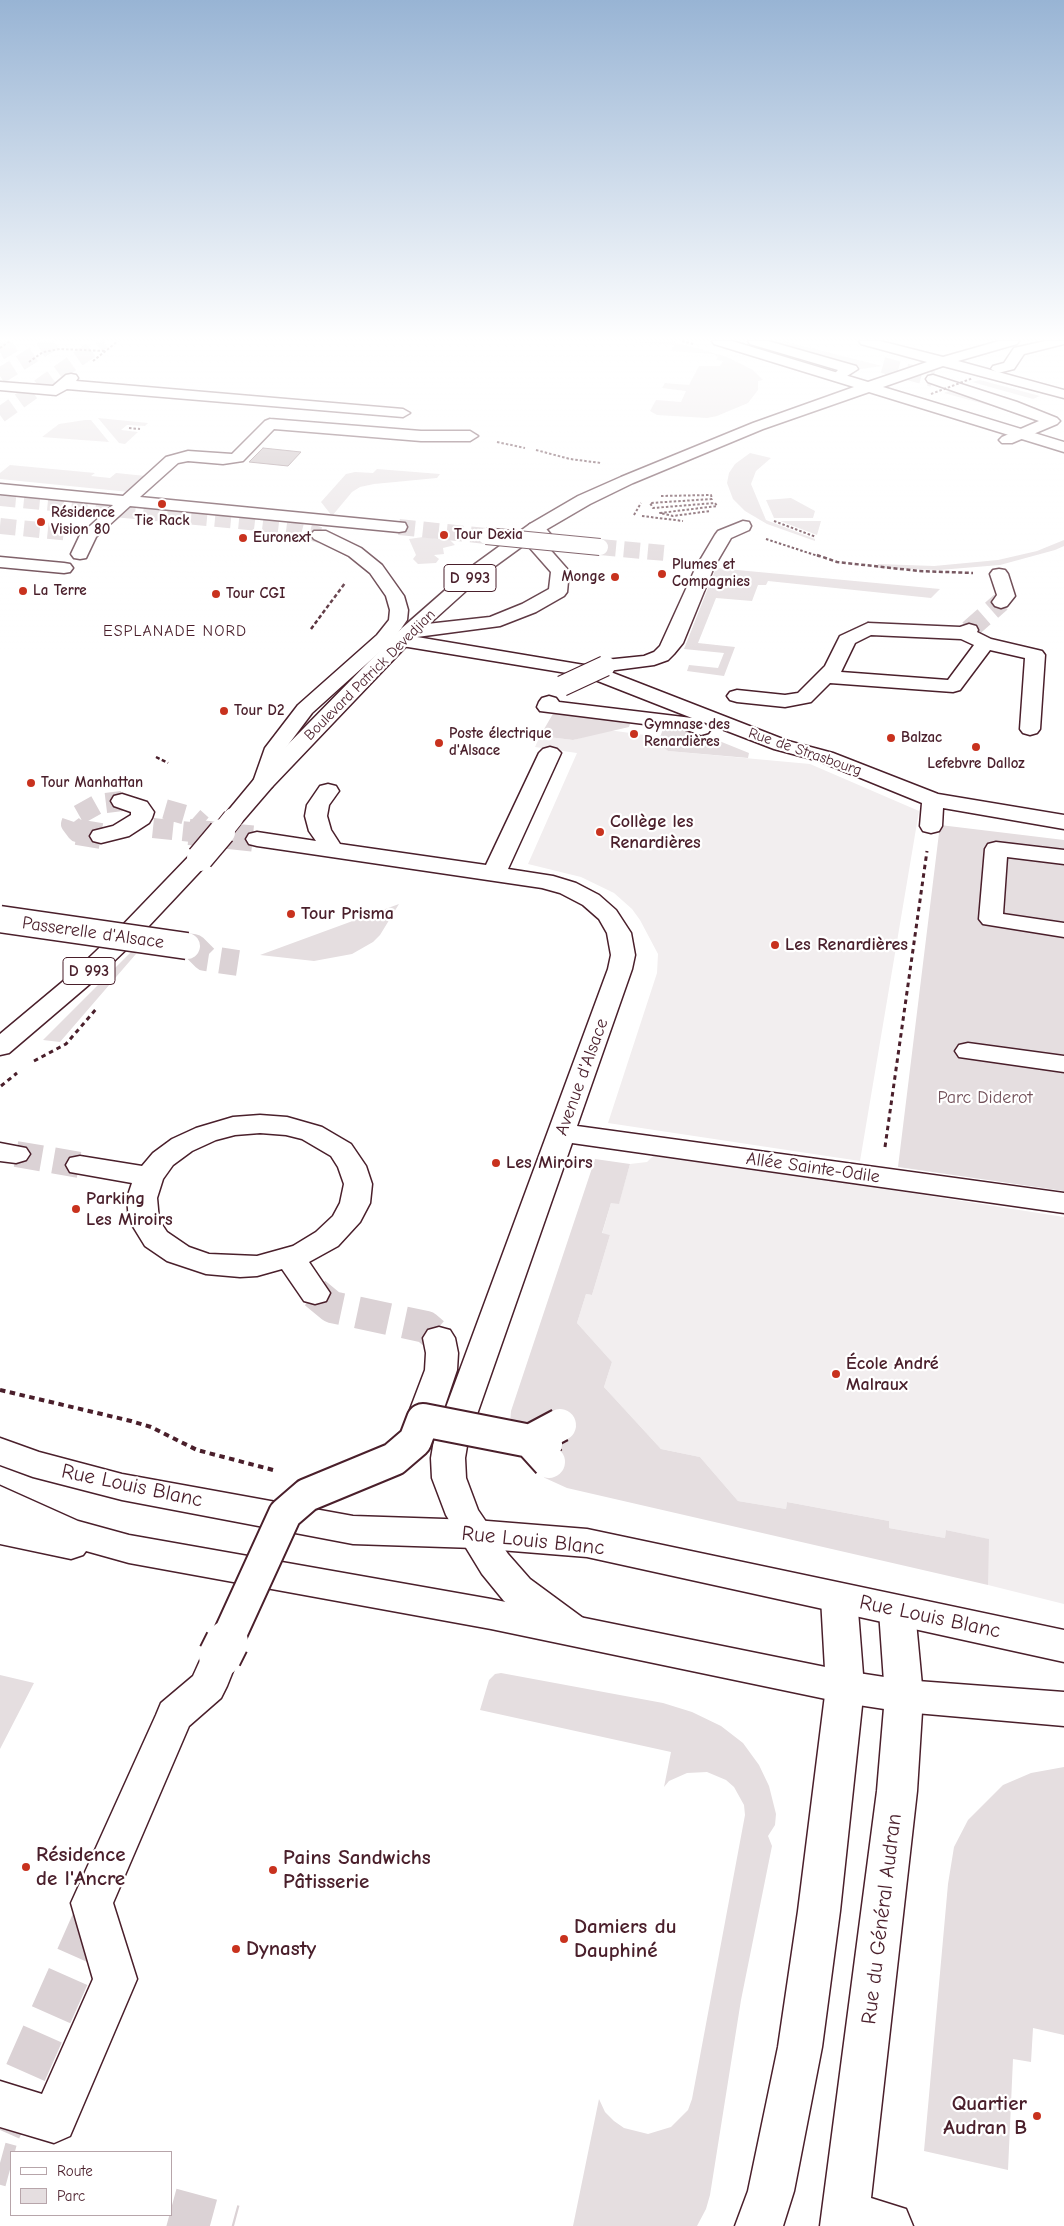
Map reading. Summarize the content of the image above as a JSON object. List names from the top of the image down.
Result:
{
  "streets": {
    "street": [
      "D 993",
      "Boulevard Patrick Devedjian",
      "Rue de Strasbourg",
      "Passerelle d'Alsace",
      "Avenue d'Alsace",
      "Allée Sainte-Odile",
      "Rue Louis Blanc",
      "Rue du Général Audran"
    ]
  },
  "crossings": [
    ["Boulevard Patrick Devedjian", "Rue de Strasbourg"],
    ["Avenue d'Alsace", "Allée Sainte-Odile"],
    ["Avenue d'Alsace", "Rue Louis Blanc"],
    ["Rue Louis Blanc", "Rue du Général Audran"]
  ],
  "districts": ["ESPLANADE NORD"],
  "parks": ["Parc Diderot"],
  "places": [
    "Tie Rack",
    "Résidence Vision 80",
    "Tour Dexia",
    "Euronext",
    "Plumes et Compagnies",
    "Monge",
    "La Terre",
    "Tour CGI",
    "Tour D2",
    "Gymnase des Renardières",
    "Balzac",
    "Poste électrique d'Alsace",
    "Lefebvre Dalloz",
    "Tour Manhattan",
    "Collège les Renardières",
    "Tour Prisma",
    "Les Renardières",
    "Les Miroirs",
    "Parking Les Miroirs",
    "École André Malraux",
    "Résidence de l'Ancre",
    "Pains Sandwichs Pâtisserie",
    "Damiers du Dauphiné",
    "Dynasty",
    "Quartier Audran B"
  ],
  "legend": ["Route", "Parc"]
}
